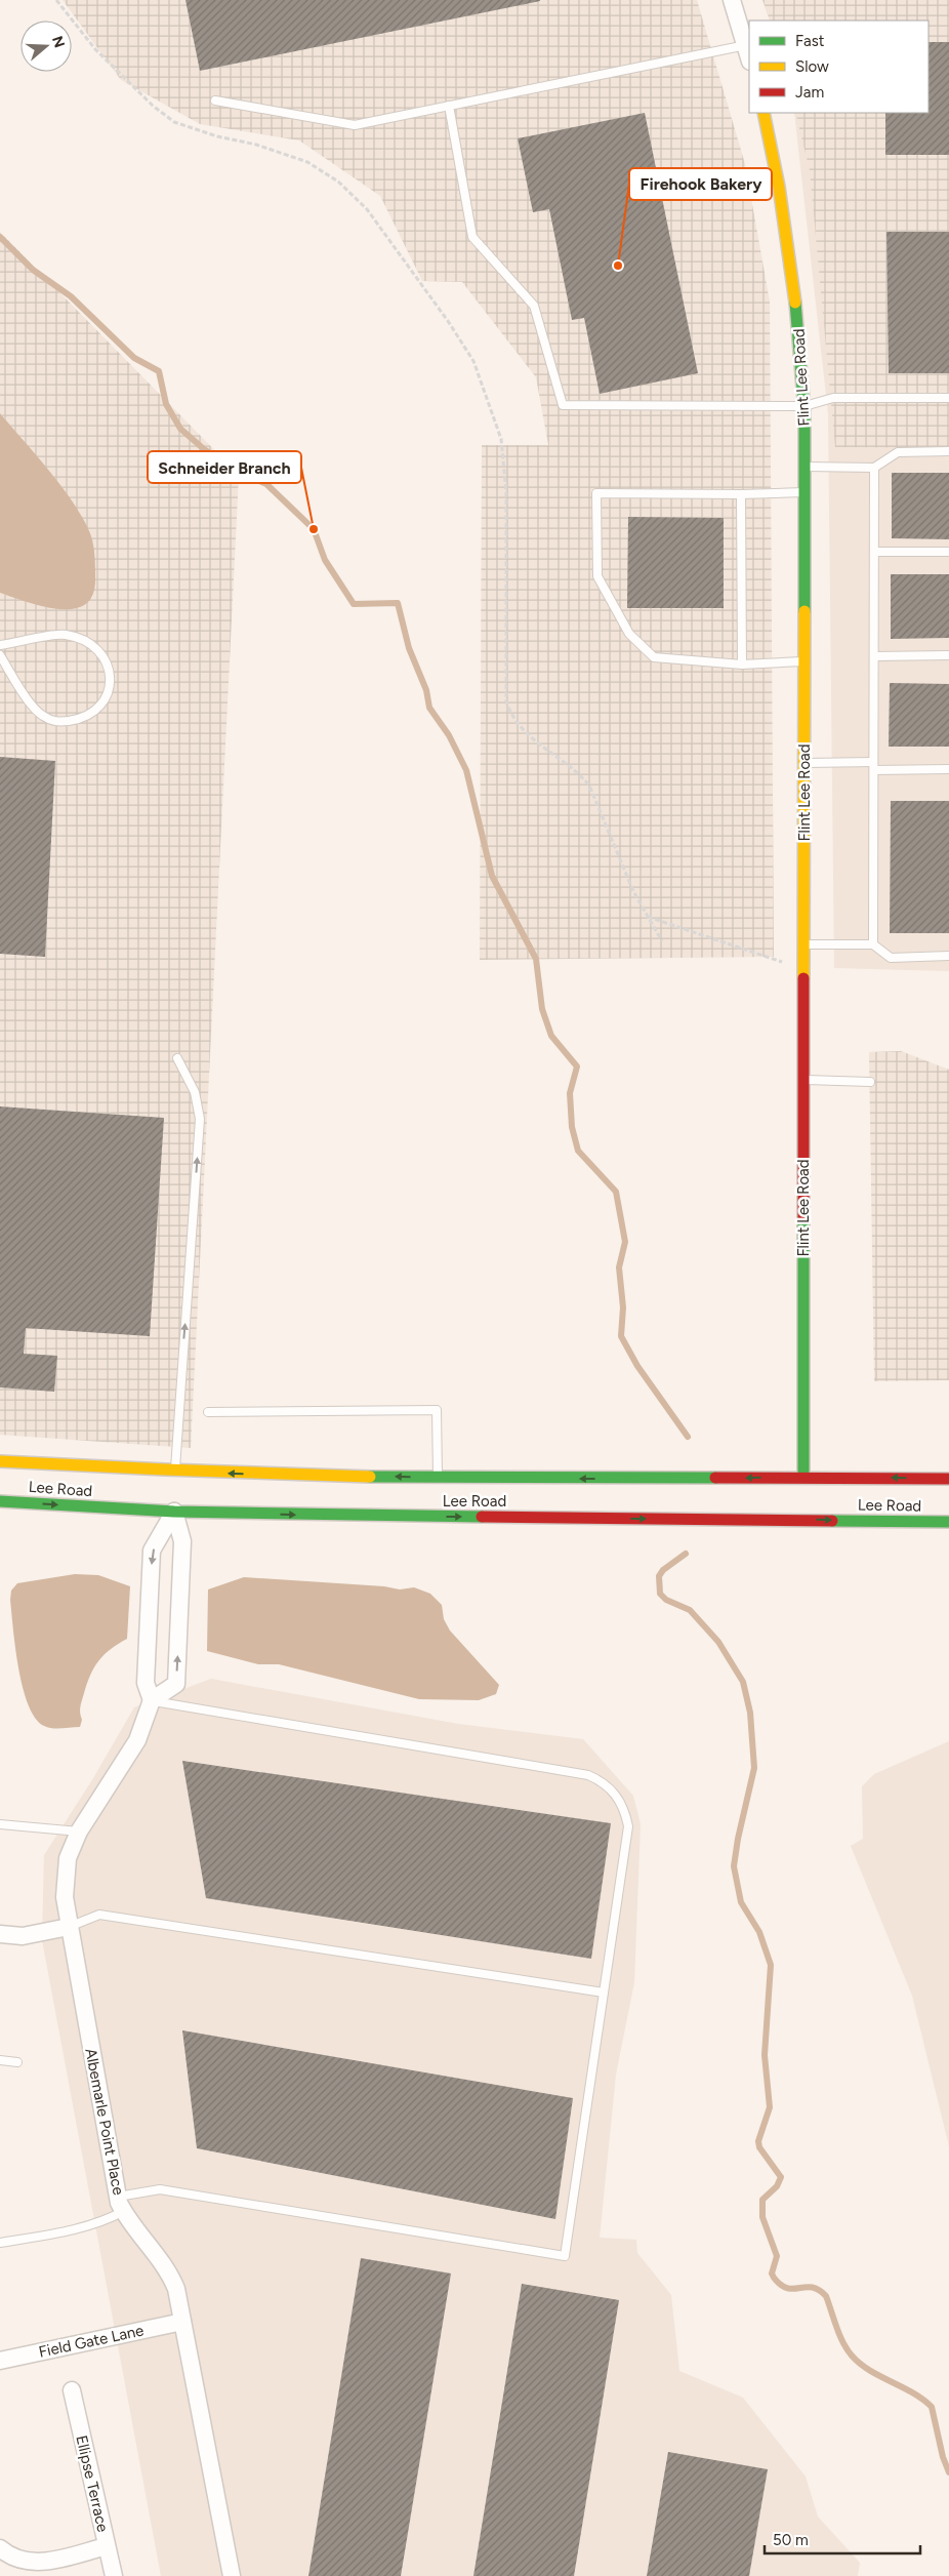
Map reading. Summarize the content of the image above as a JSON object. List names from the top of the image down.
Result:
{
  "streets": {
    "street": [
      "Flint Lee Road",
      "Lee Road",
      "Albemarle Point Place",
      "Field Gate Lane",
      "Ellipse Terrace"
    ]
  },
  "crossings": [
    ["Flint Lee Road", "Lee Road"],
    ["Albemarle Point Place", "Field Gate Lane"]
  ],
  "places": ["Firehook Bakery", "Schneider Branch"],
  "legend": ["Fast", "Slow", "Jam"],
  "scale_bar": "50 m",
  "north": "right"
}
